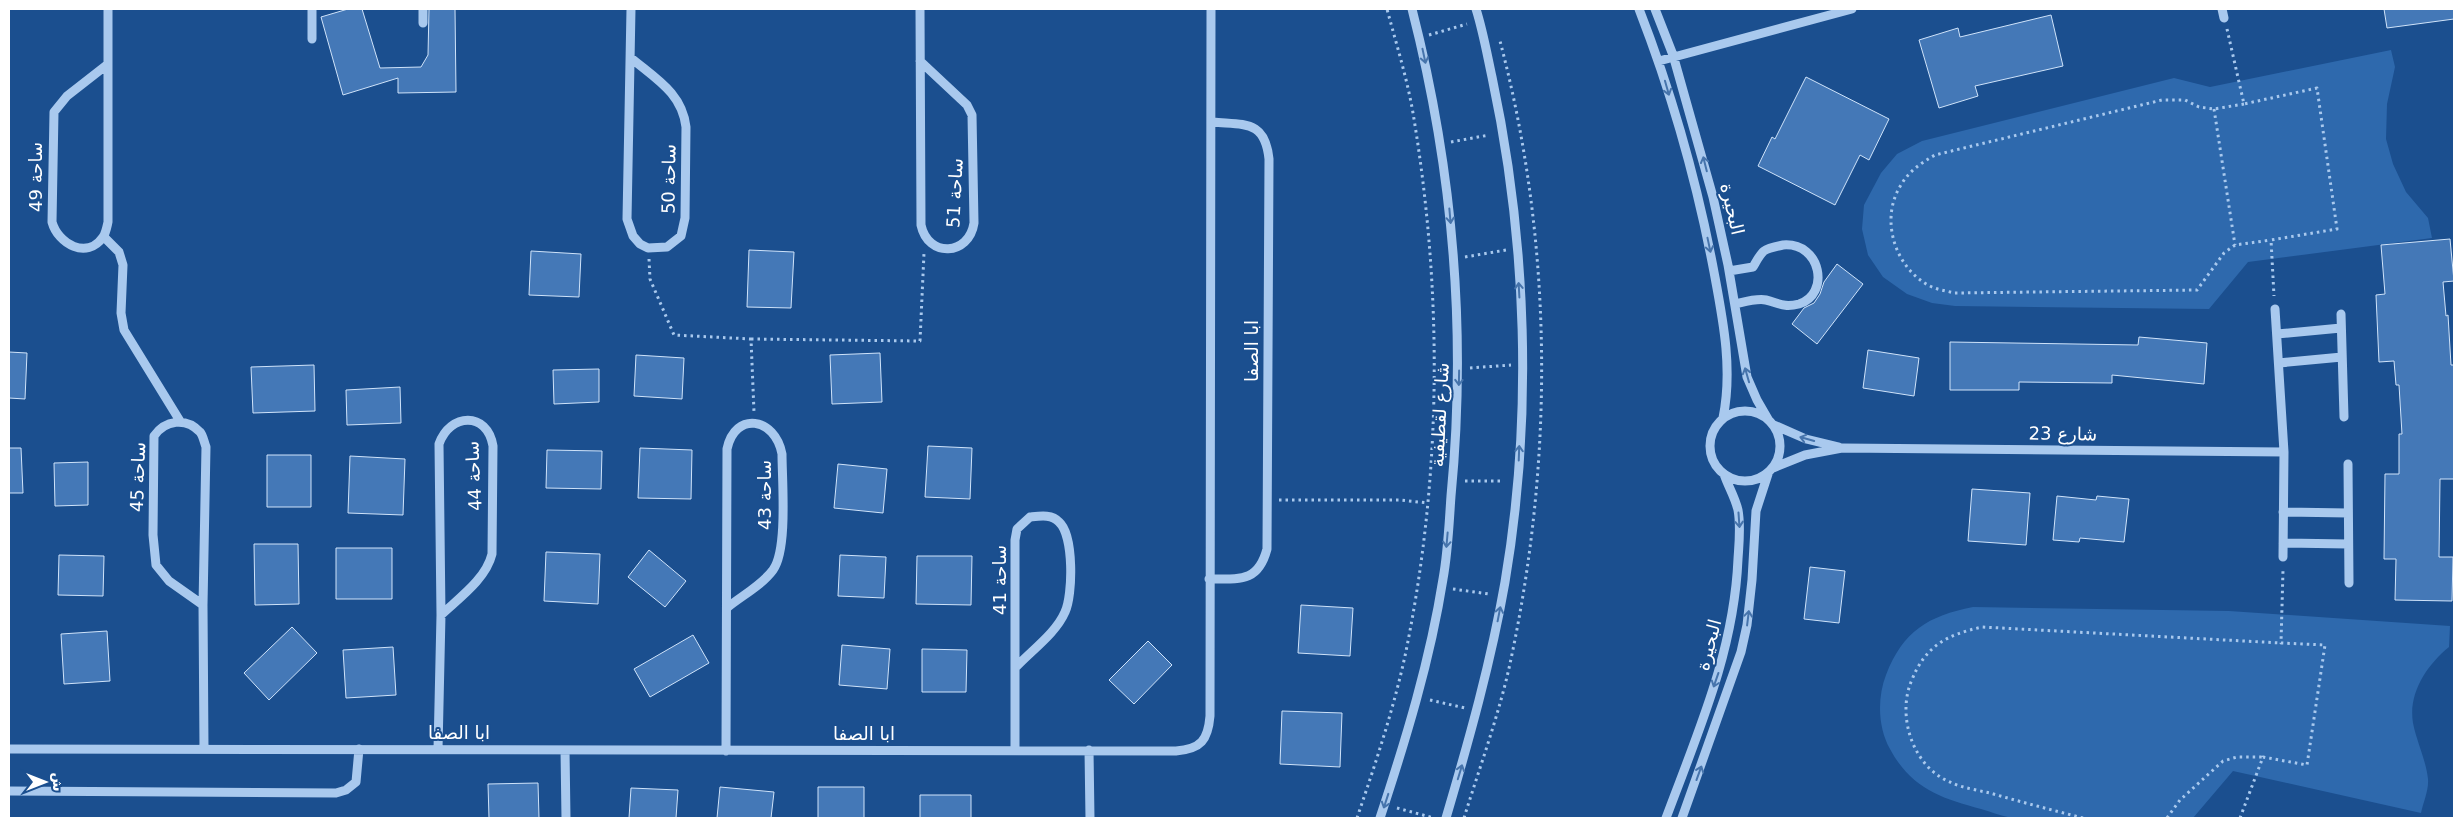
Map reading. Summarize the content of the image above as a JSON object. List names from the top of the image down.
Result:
{
  "streets": {
    "street": [
      "ساحة 49",
      "ساحة 50",
      "ساحة 51",
      "البحيرة",
      "ابا الصفا",
      "شارع لقطيفية",
      "شارع 23",
      "ساحة 44",
      "ساحة 45",
      "ساحة 43",
      "ساحة 41"
    ]
  },
  "crossings": [
    ["البحيرة", "شارع 23"],
    ["ابا الصفا", "ساحة 44"],
    ["ابا الصفا", "ساحة 41"]
  ],
  "north": "right"
}
